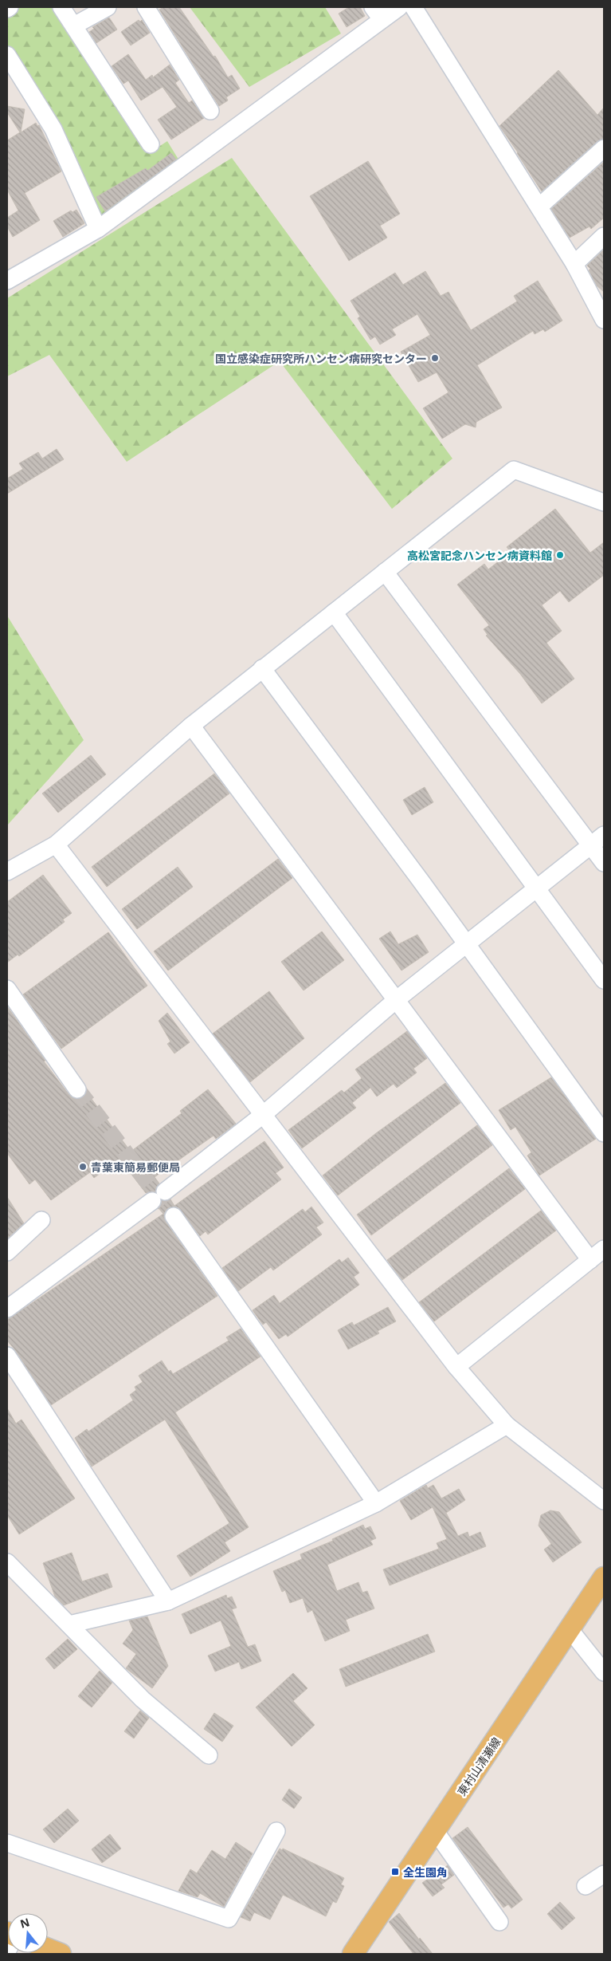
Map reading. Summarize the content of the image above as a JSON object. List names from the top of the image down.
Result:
{
  "streets": {
    "main road": ["東村山清瀬線"]
  },
  "places": {
    "other": ["国立感染症研究所ハンセン病研究センター", "高松宮記念ハンセン病資料館", "青葉東簡易郵便局"],
    "transit": ["全生園角"]
  },
  "north": "top"
}
